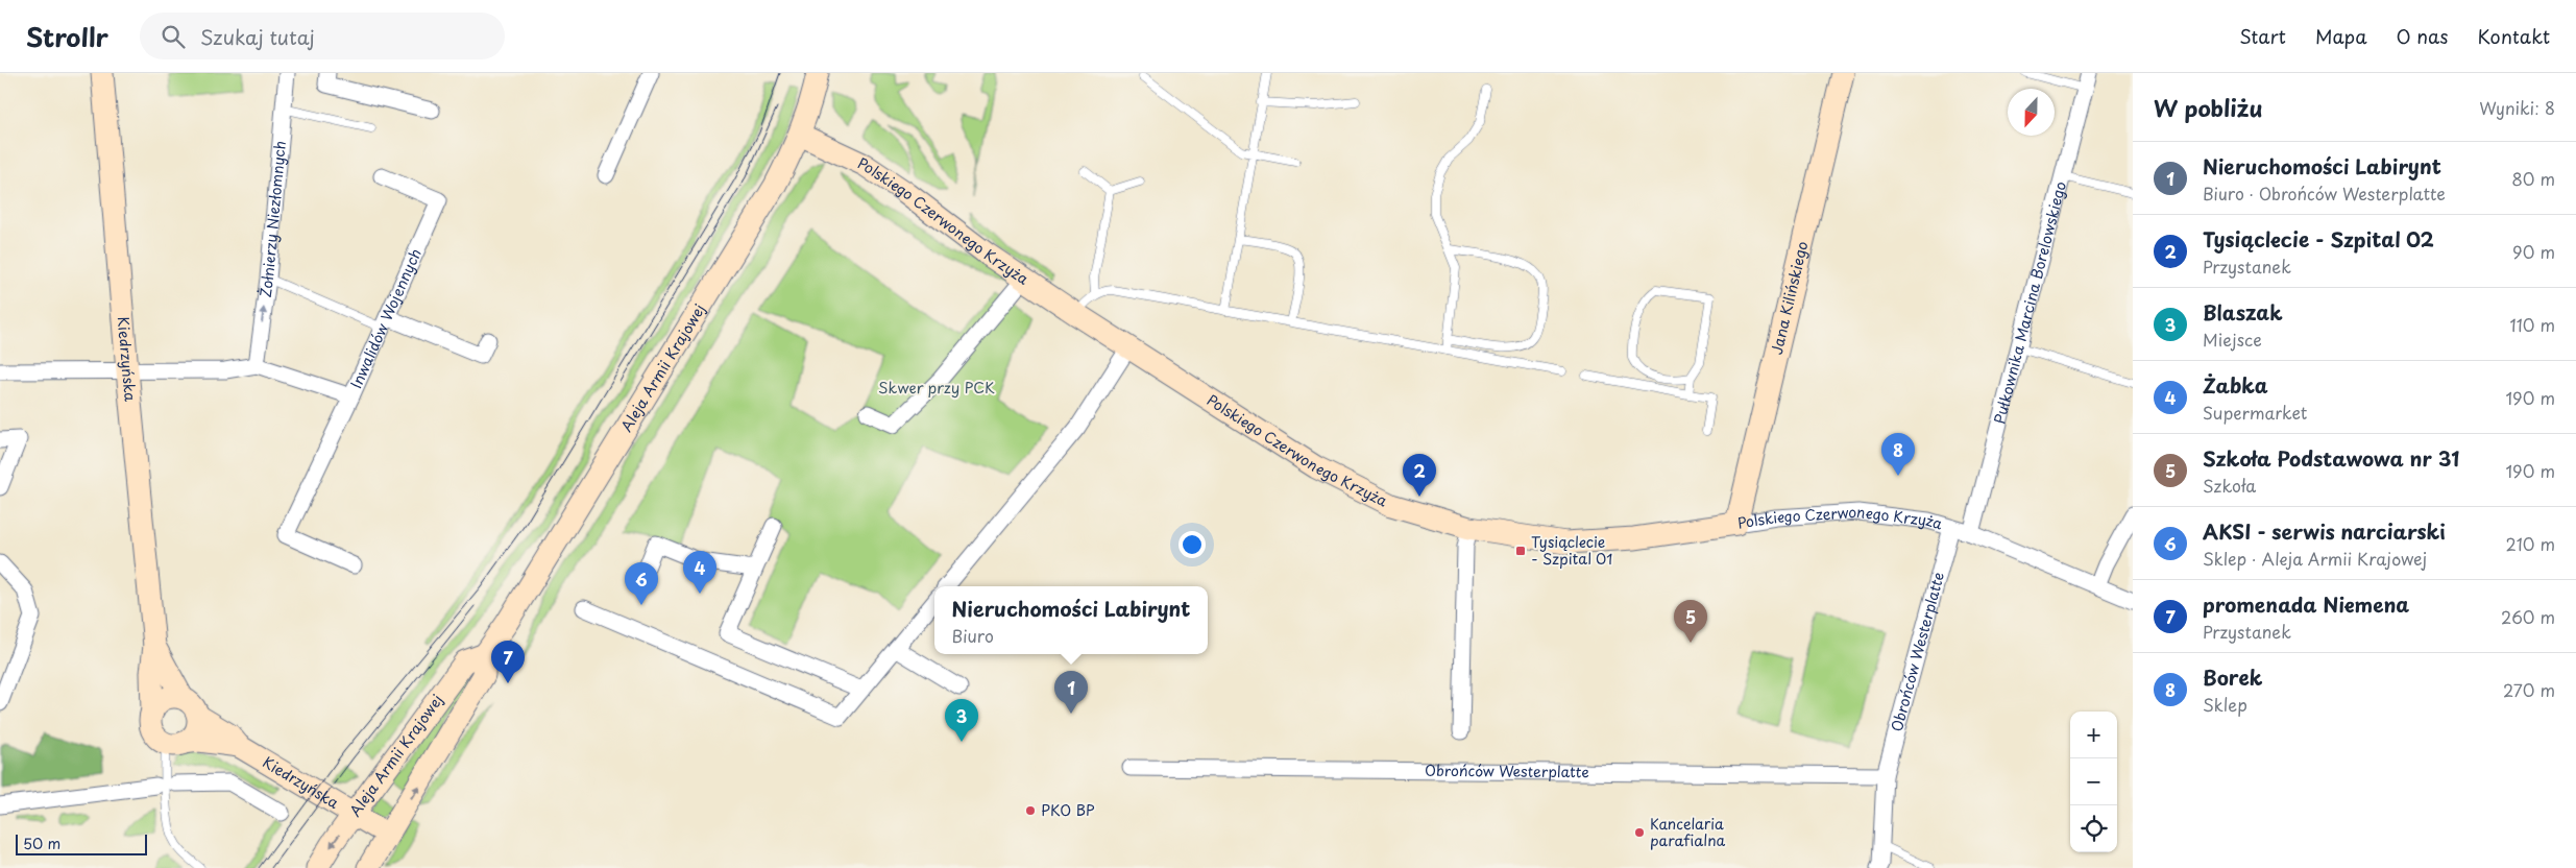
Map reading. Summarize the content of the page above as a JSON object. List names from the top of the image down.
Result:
{
  "streets": {
    "street": [
      "Żołnierzy Niezłomnych",
      "Polskiego Czerwonego Krzyża",
      "Jana Kilińskiego",
      "Pułkownika Marcina Borelowskiego",
      "Inwalidów Wojennych",
      "Kiedrzyńska",
      "Aleja Armii Krajowej",
      "Obrońców Westerplatte"
    ]
  },
  "crossings": [
    ["Żołnierzy Niezłomnych", "Inwalidów Wojennych"],
    ["Polskiego Czerwonego Krzyża", "Jana Kilińskiego"],
    ["Polskiego Czerwonego Krzyża", "Pułkownika Marcina Borelowskiego"],
    ["Polskiego Czerwonego Krzyża", "Aleja Armii Krajowej"],
    ["Polskiego Czerwonego Krzyża", "Obrońców Westerplatte"],
    ["Inwalidów Wojennych", "Kiedrzyńska"],
    ["Kiedrzyńska", "Aleja Armii Krajowej"]
  ],
  "parks": ["Skwer przy PCK"],
  "places": {
    "transit": ["Tysiąclecie - Szpital 01"],
    "other": ["PKO BP", "Kancelaria parafialna"]
  },
  "scale_bar": "50 m",
  "north": "bottom",
  "page": {
    "header": "Strollr",
    "search": "Szukaj tutaj",
    "nav": [
      "Start",
      "Mapa",
      "O nas",
      "Kontakt"
    ],
    "heading": ["W pobliżu", "Wyniki: 8"],
    "list": [
      {
        "mark": "1",
        "name": "Nieruchomości Labirynt",
        "note": "Biuro · Obrońców Westerplatte",
        "value": "80 m"
      },
      {
        "mark": "2",
        "name": "Tysiąclecie - Szpital 02",
        "note": "Przystanek",
        "value": "90 m"
      },
      {
        "mark": "3",
        "name": "Blaszak",
        "note": "Miejsce",
        "value": "110 m"
      },
      {
        "mark": "4",
        "name": "Żabka",
        "note": "Supermarket",
        "value": "190 m"
      },
      {
        "mark": "5",
        "name": "Szkoła Podstawowa nr 31",
        "note": "Szkoła",
        "value": "190 m"
      },
      {
        "mark": "6",
        "name": "AKSI - serwis narciarski",
        "note": "Sklep · Aleja Armii Krajowej",
        "value": "210 m"
      },
      {
        "mark": "7",
        "name": "promenada Niemena",
        "note": "Przystanek",
        "value": "260 m"
      },
      {
        "mark": "8",
        "name": "Borek",
        "note": "Sklep",
        "value": "270 m"
      }
    ],
    "pins": [
      "8",
      "2",
      "4",
      "6",
      "5",
      "7",
      "1",
      "3"
    ],
    "popup": ["Nieruchomości Labirynt", "Biuro"],
    "map_buttons": ["+", "−"],
    "scale": "50 m"
  }
}
